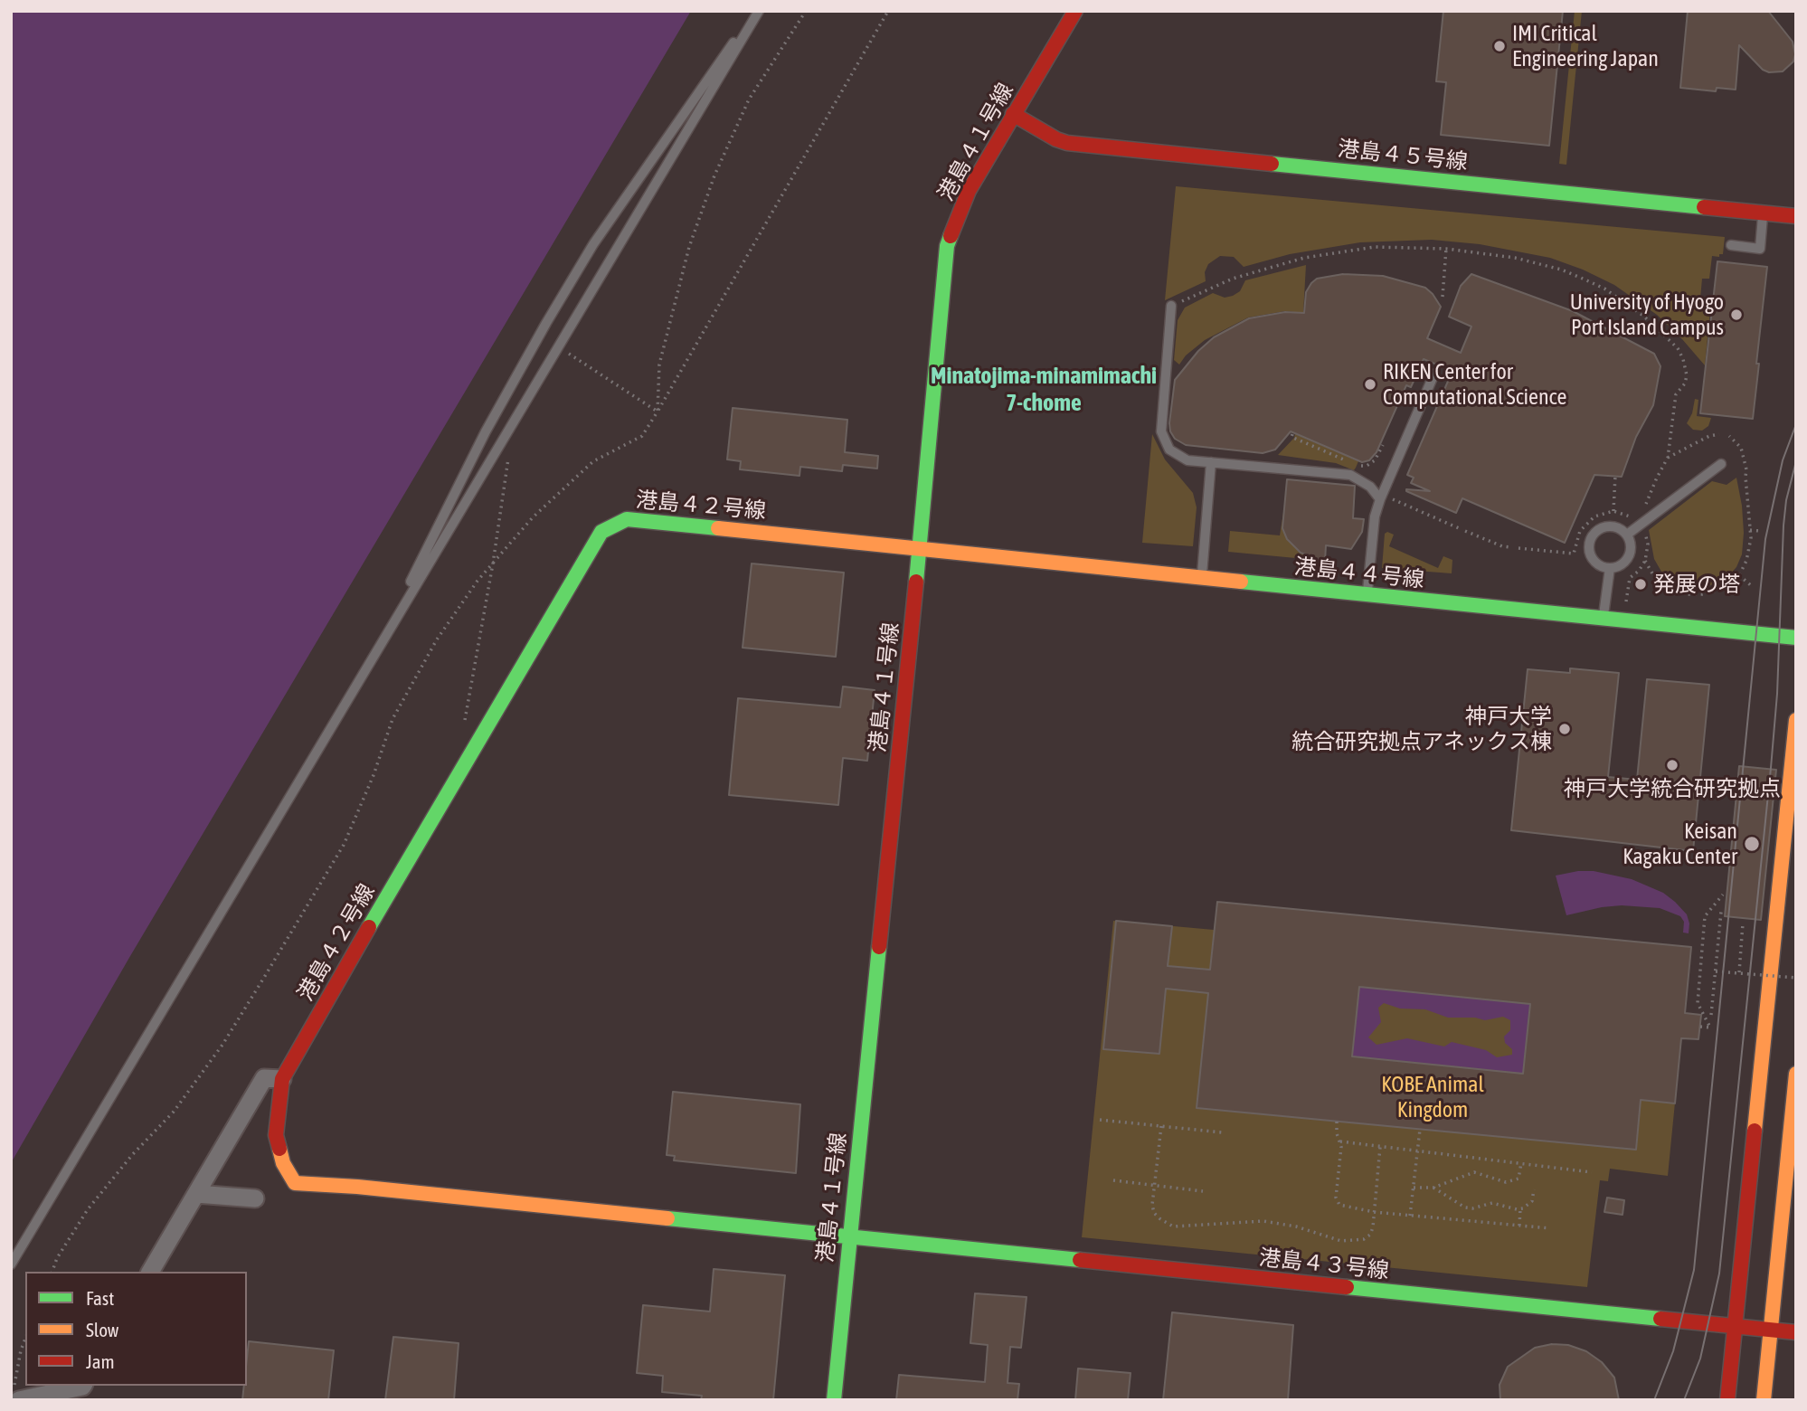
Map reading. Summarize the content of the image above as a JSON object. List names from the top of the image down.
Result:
{
  "streets": {
    "street": [
      "港島４１号線",
      "港島４５号線",
      "港島４２号線",
      "港島４４号線",
      "港島４３号線"
    ]
  },
  "crossings": [
    ["港島４１号線", "港島４５号線"],
    ["港島４１号線", "港島４２号線"],
    ["港島４１号線", "港島４４号線"],
    ["港島４１号線", "港島４３号線"],
    ["港島４２号線", "港島４４号線"],
    ["港島４２号線", "港島４３号線"]
  ],
  "districts": ["Minatojima-minamimachi 7-chome"],
  "parks": ["KOBE Animal Kingdom"],
  "places": [
    "IMI Critical Engineering Japan",
    "University of Hyogo Port Island Campus",
    "RIKEN Center for Computational Science",
    "発展の塔",
    "神戸大学 統合研究拠点アネックス棟",
    "神戸大学統合研究拠点",
    "Keisan Kagaku Center"
  ],
  "legend": ["Fast", "Slow", "Jam"]
}
